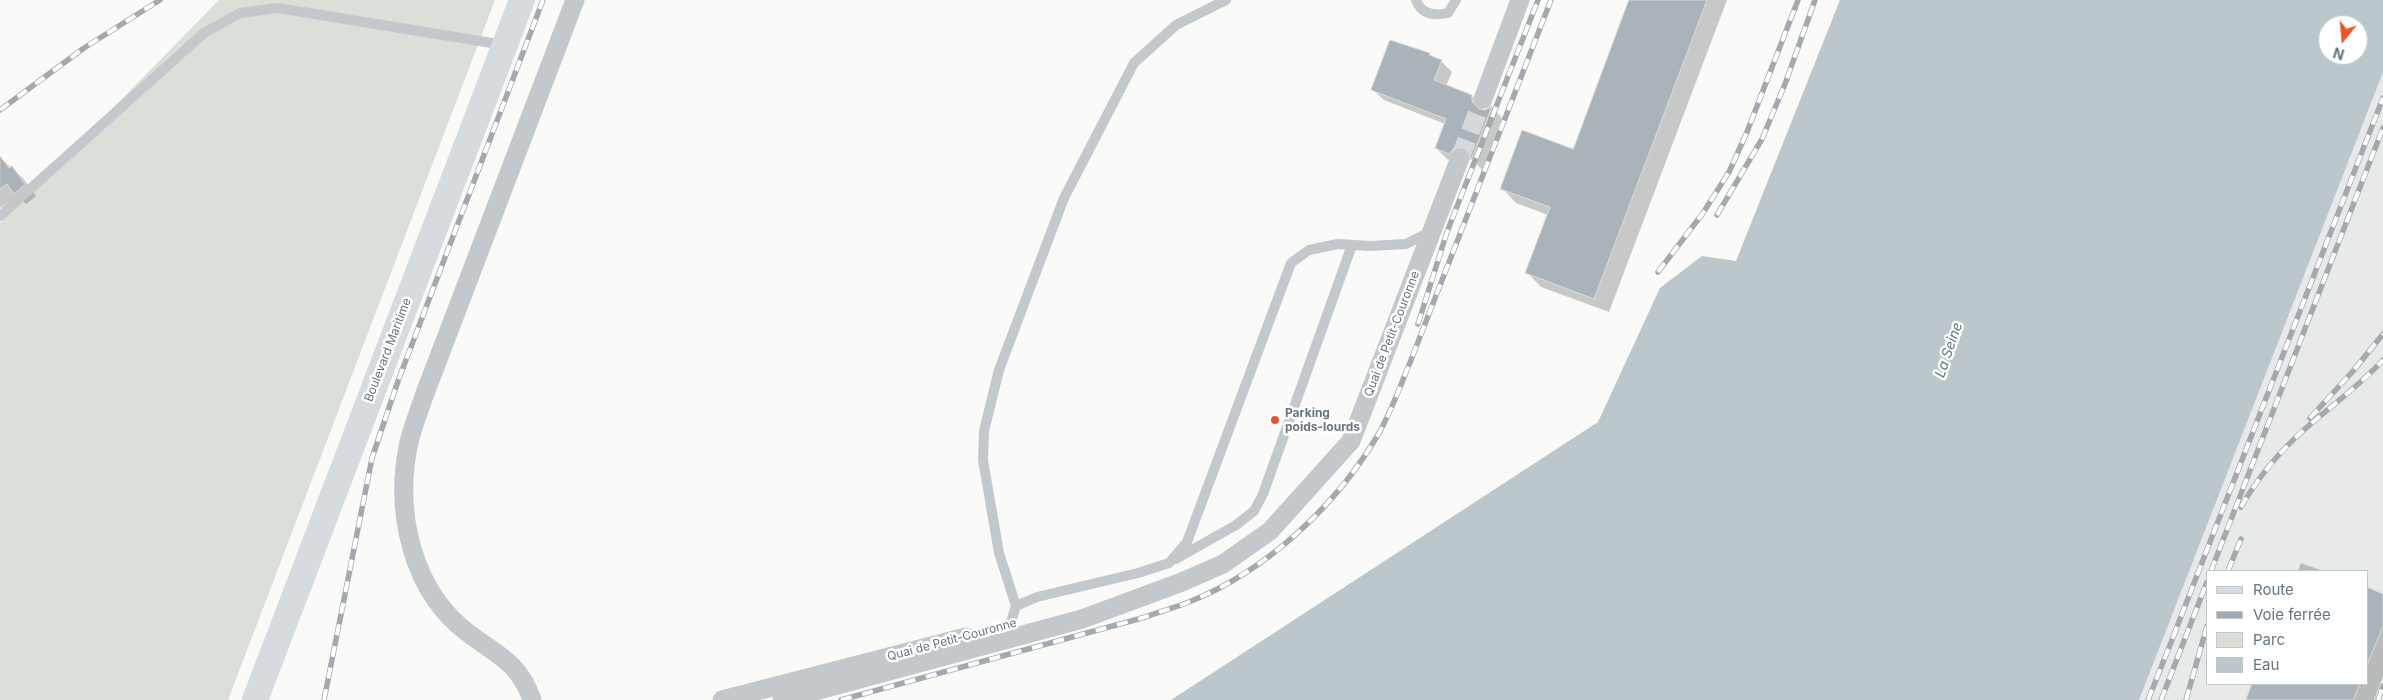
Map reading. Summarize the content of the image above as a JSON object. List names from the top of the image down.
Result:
{
  "streets": {
    "street": ["Quai de Petit-Couronne", "Boulevard Maritime"]
  },
  "water": ["La Seine"],
  "places": ["Parking poids-lourds"],
  "legend": [
    "Route",
    "Voie ferrée",
    "Parc",
    "Eau"
  ],
  "north": "bottom"
}
